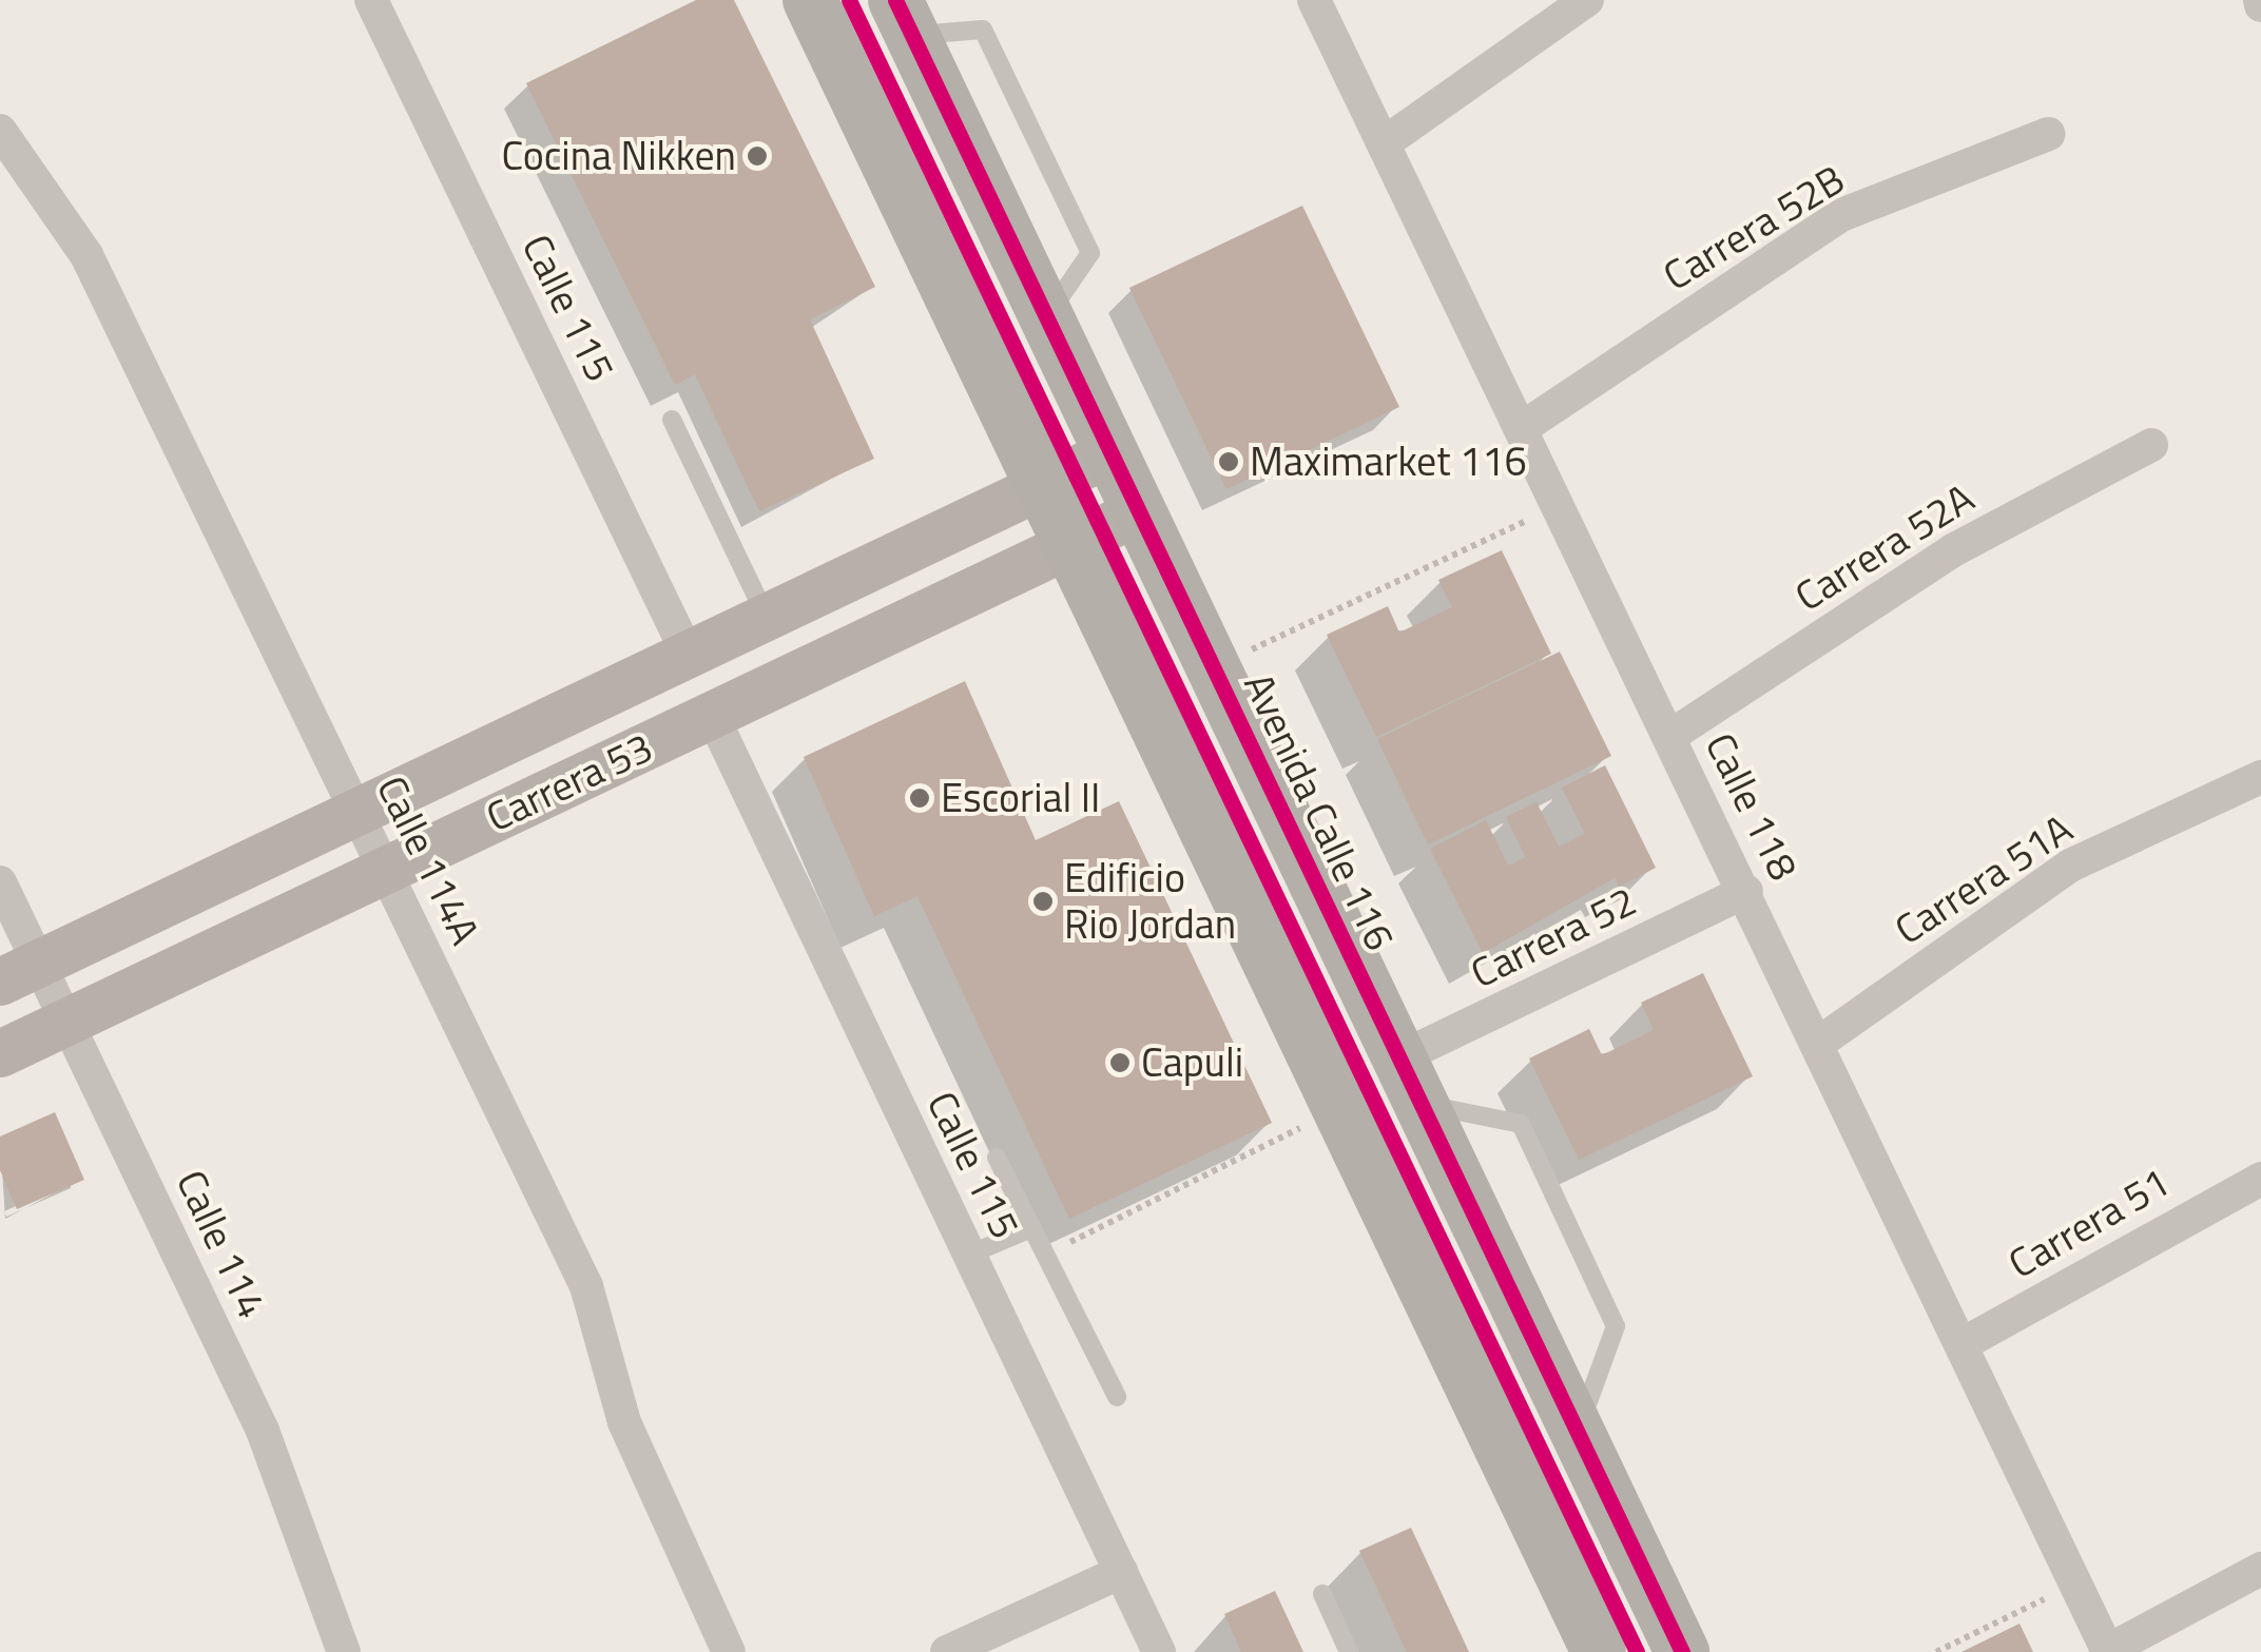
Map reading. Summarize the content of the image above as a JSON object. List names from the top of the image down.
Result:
{
  "streets": {
    "main road": ["Carrera 53", "Avenida Calle 116"],
    "street": [
      "Carrera 52B",
      "Calle 115",
      "Carrera 52A",
      "Calle 118",
      "Calle 114A",
      "Carrera 51A",
      "Carrera 52",
      "Carrera 51",
      "Calle 114"
    ]
  },
  "crossings": [
    ["Carrera 52B", "Calle 118"],
    ["Calle 115", "Carrera 53"],
    ["Carrera 52A", "Calle 118"],
    ["Carrera 53", "Avenida Calle 116"],
    ["Carrera 53", "Calle 114A"],
    ["Carrera 53", "Calle 114"],
    ["Calle 118", "Carrera 51A"],
    ["Calle 118", "Carrera 52"],
    ["Calle 118", "Carrera 51"],
    ["Avenida Calle 116", "Carrera 52"]
  ],
  "places": [
    "Cocina Nikken",
    "Maximarket 116",
    "Escorial II",
    "Edificio Rio Jordan",
    "Capuli"
  ]
}
